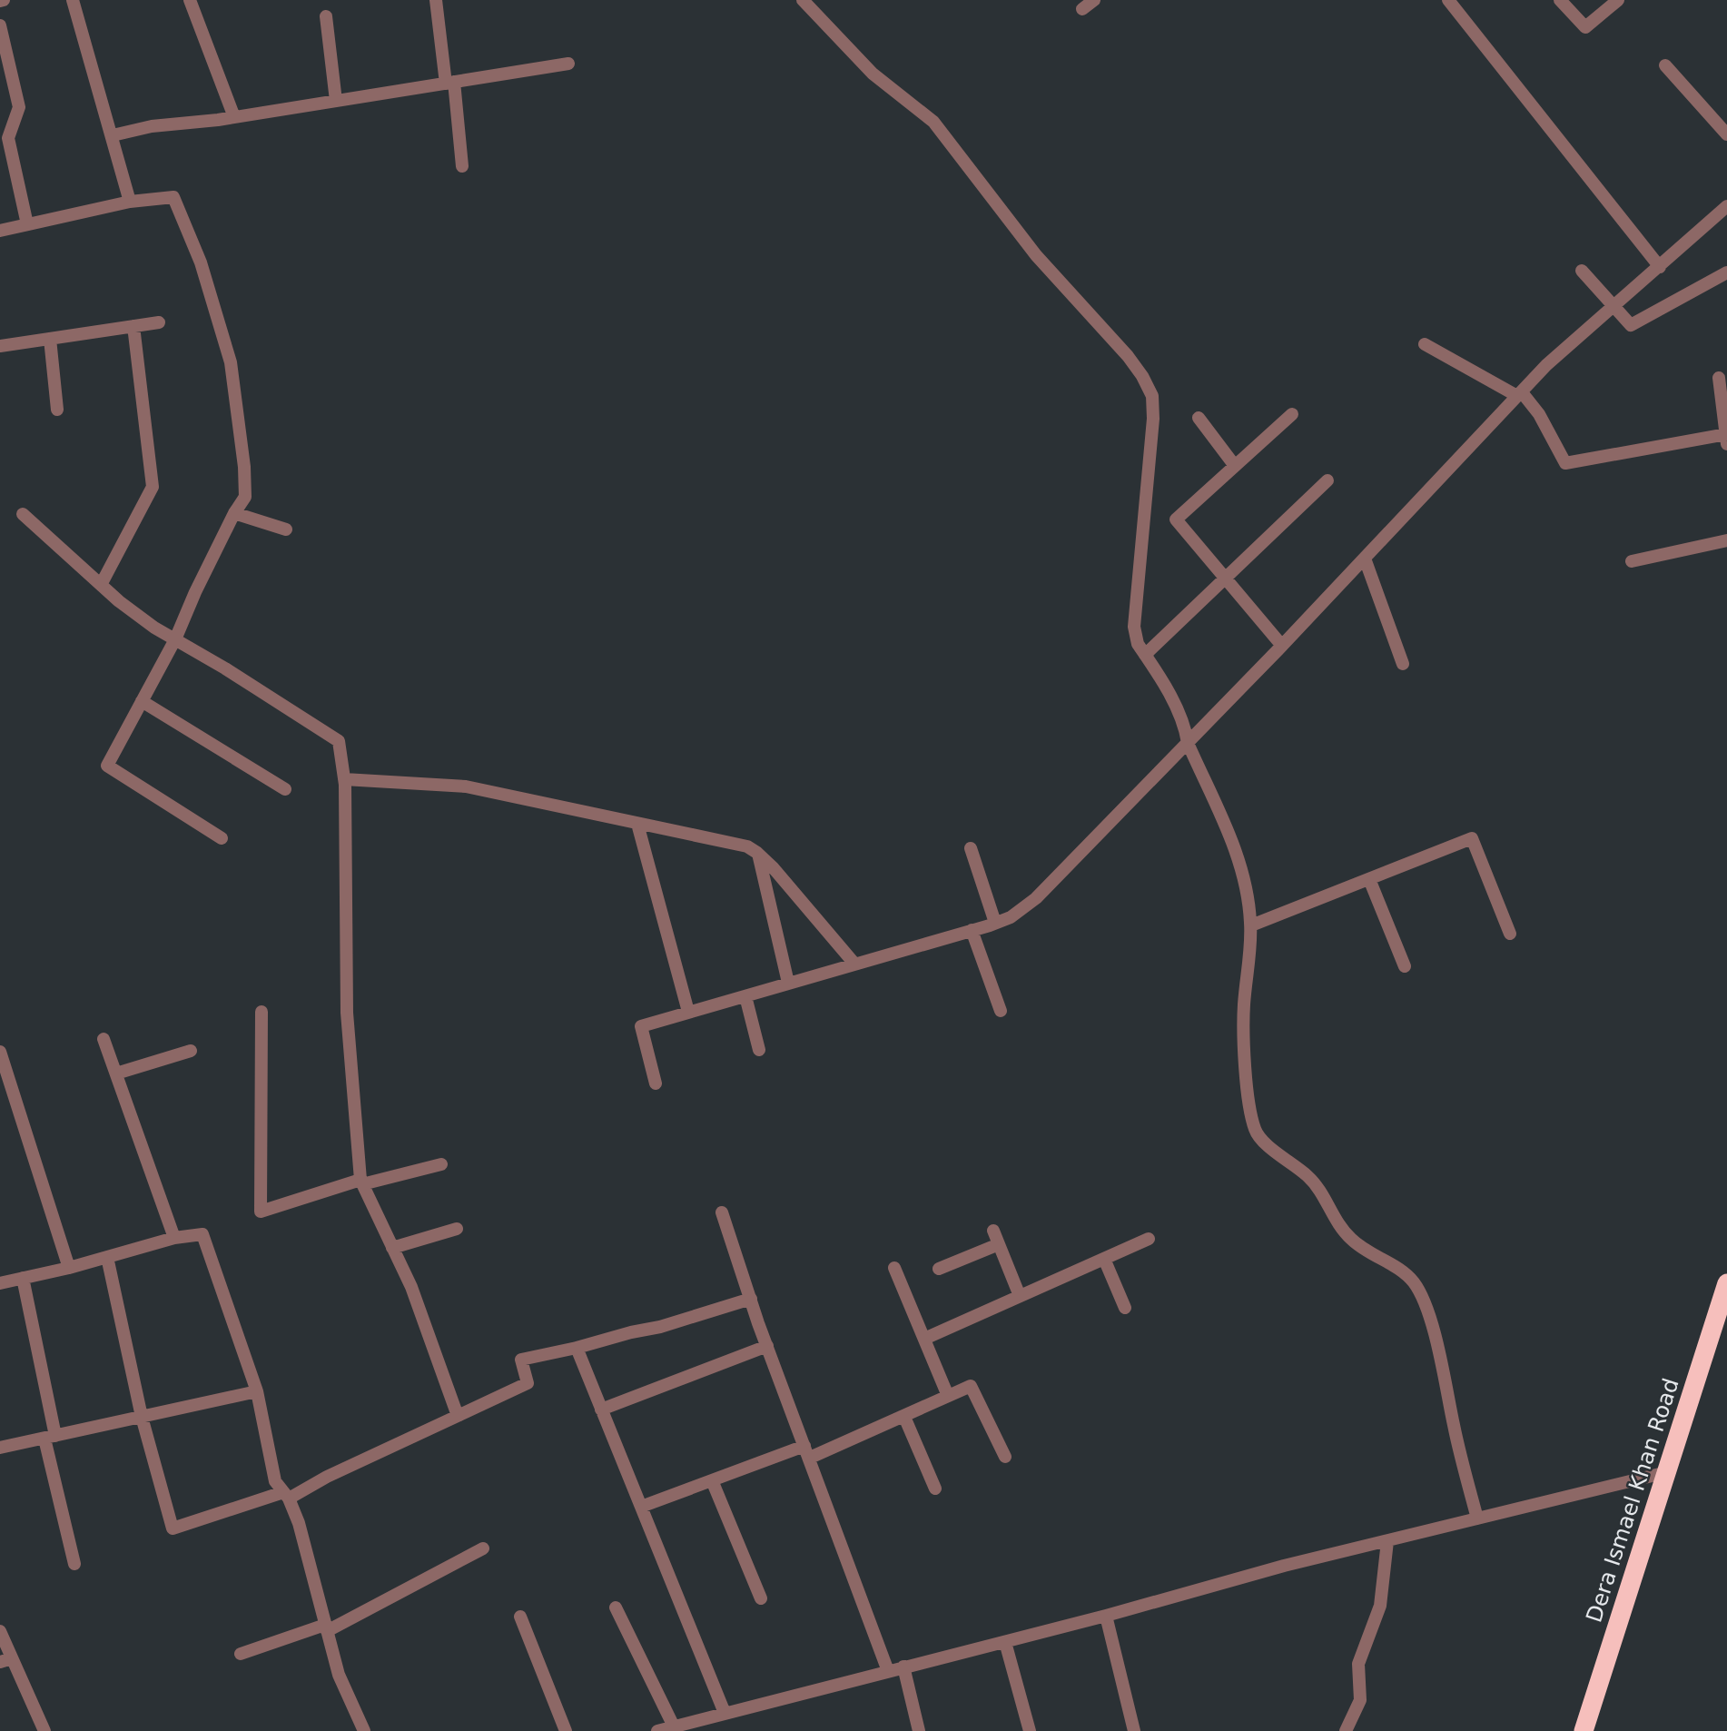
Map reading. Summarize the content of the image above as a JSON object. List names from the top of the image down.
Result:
{
  "streets": {
    "highway": ["Dera Ismael Khan Road"]
  }
}
